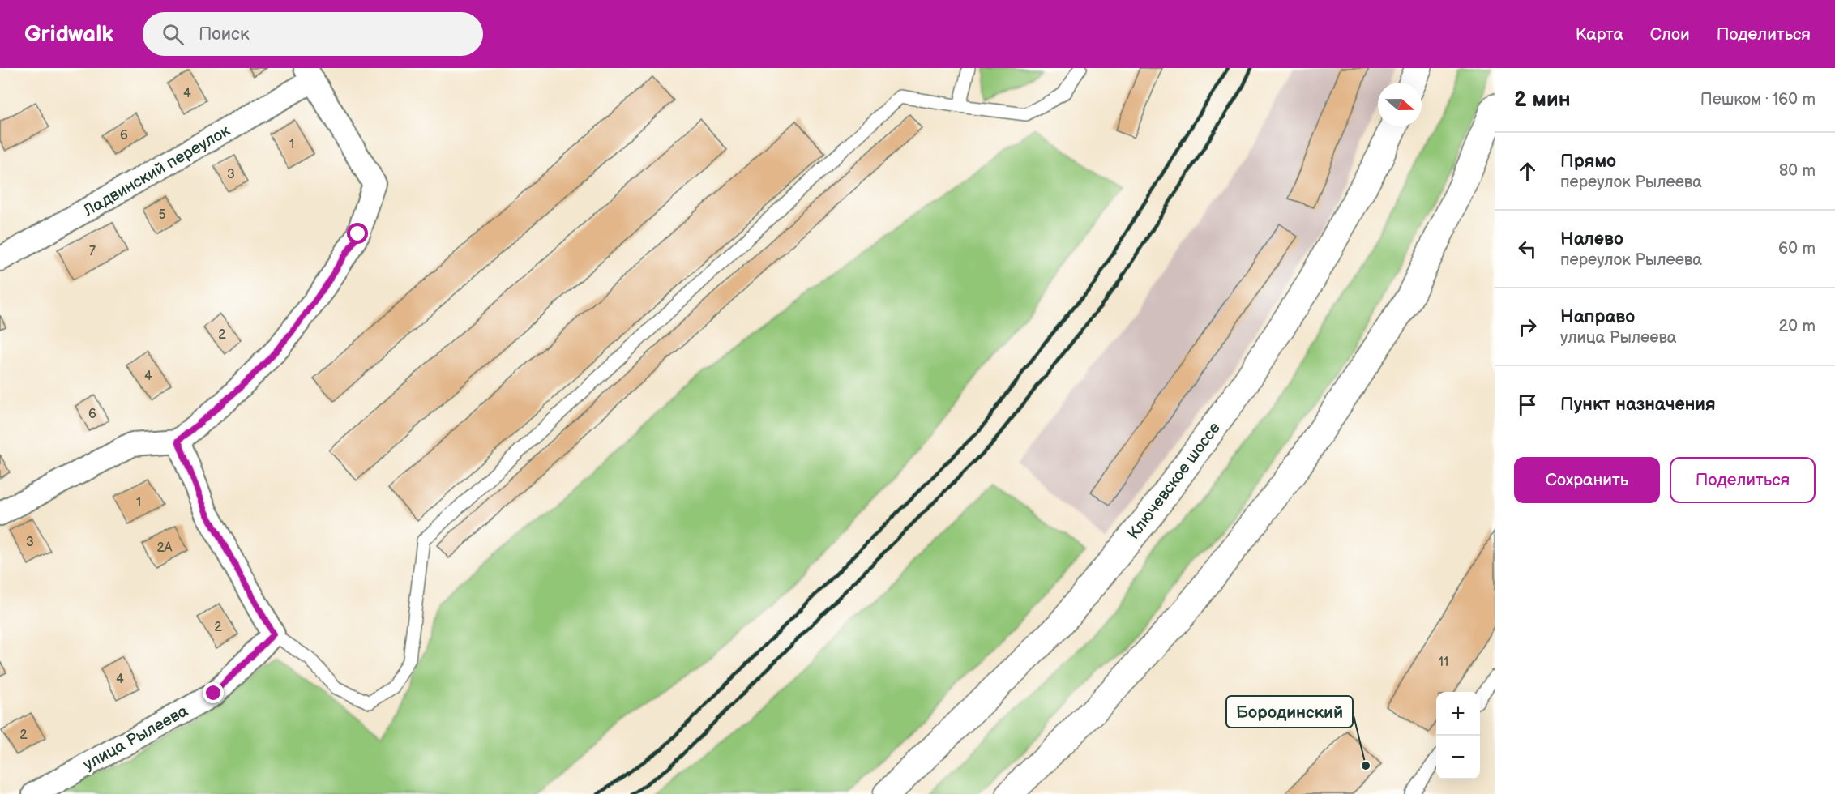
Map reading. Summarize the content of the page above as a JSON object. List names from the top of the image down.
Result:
{
  "streets": {
    "main road": ["Ключевское шоссе"],
    "street": ["Ладвинский переулок", "улица Рылеева"]
  },
  "places": ["Бородинский"],
  "house_numbers": [
    "4",
    "6",
    "1",
    "3",
    "5",
    "7",
    "2",
    "4",
    "6",
    "1",
    "3",
    "2А",
    "2",
    "11",
    "4",
    "2"
  ],
  "north": "right",
  "page": {
    "header": "Gridwalk",
    "search": "Поиск",
    "nav": ["Карта", "Слои", "Поделиться"],
    "heading": ["2 мин", "Пешком · 160 m"],
    "list": [
      ["Прямо", "переулок Рылеева", "80 m"],
      ["Налево", "переулок Рылеева", "60 m"],
      ["Направо", "улица Рылеева", "20 m"],
      "Пункт назначения"
    ],
    "buttons": ["Сохранить", "Поделиться"],
    "map_buttons": ["+", "−"]
  }
}
